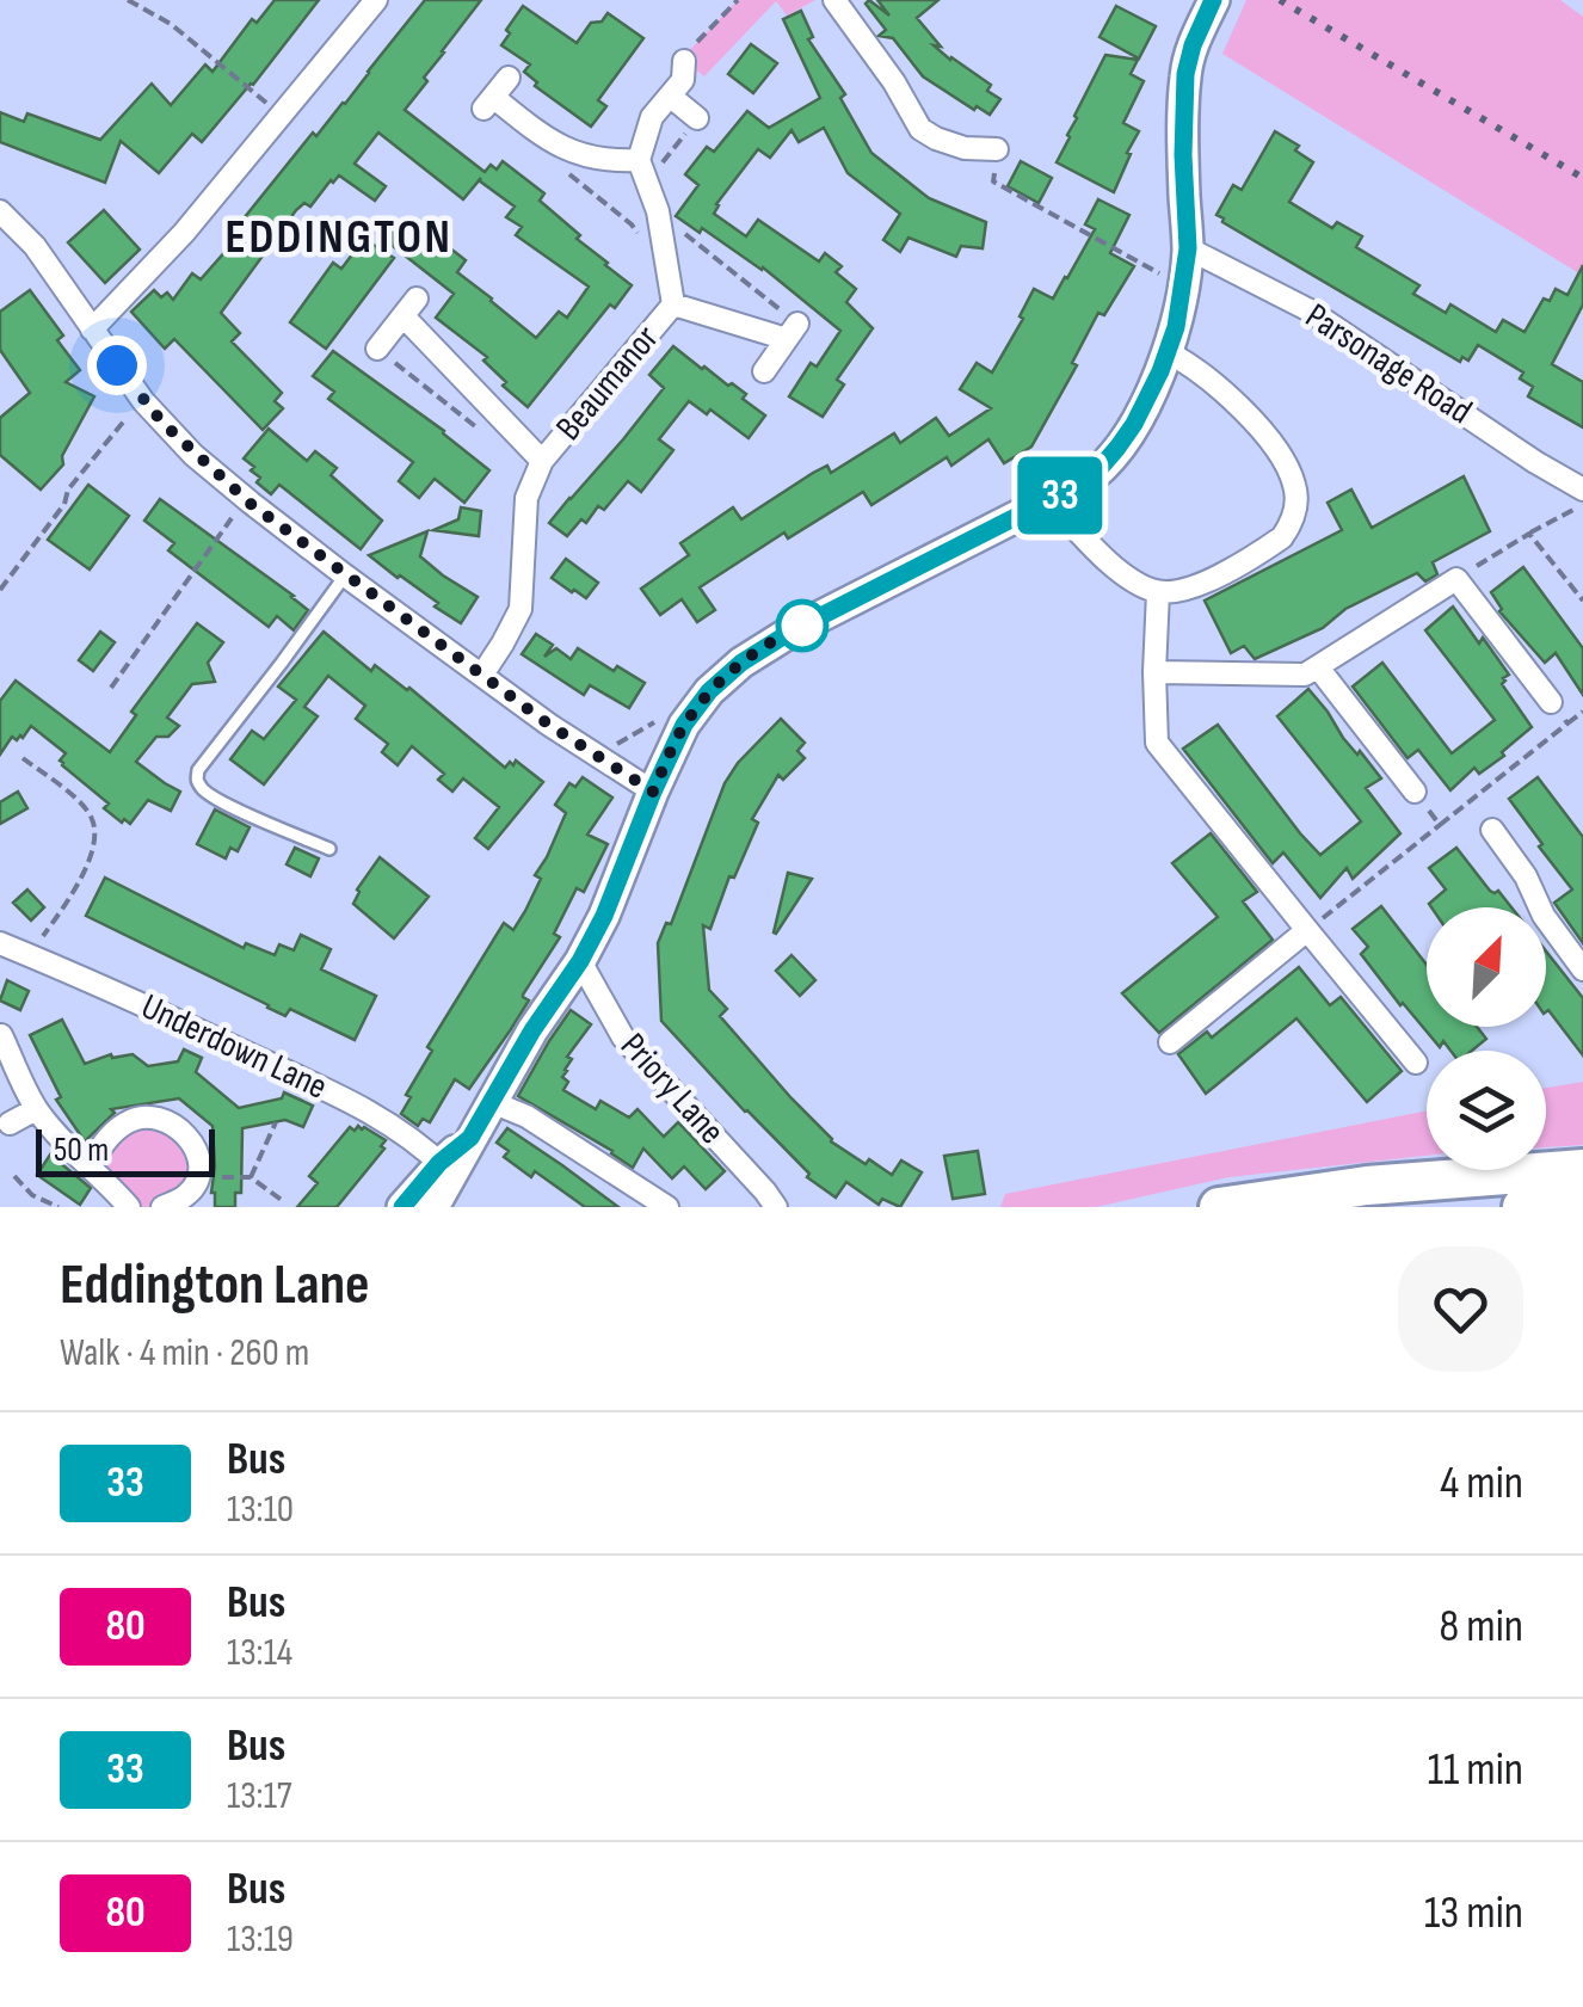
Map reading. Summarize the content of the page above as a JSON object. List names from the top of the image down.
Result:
{
  "streets": {
    "street": [
      "Parsonage Road",
      "Beaumanor",
      "Underdown Lane",
      "Priory Lane"
    ]
  },
  "districts": ["EDDINGTON"],
  "lines": ["bus line 33"],
  "scale_bar": "50 m",
  "north": "top right",
  "page": {
    "on_map": "33",
    "scale": "50 m",
    "heading": ["Eddington Lane", "Walk · 4 min · 260 m"],
    "list": [
      {
        "mark": "33",
        "name": "Bus",
        "note": "13:10",
        "value": "4 min"
      },
      {
        "mark": "80",
        "name": "Bus",
        "note": "13:14",
        "value": "8 min"
      },
      {
        "mark": "33",
        "name": "Bus",
        "note": "13:17",
        "value": "11 min"
      },
      {
        "mark": "80",
        "name": "Bus",
        "note": "13:19",
        "value": "13 min"
      }
    ]
  }
}
